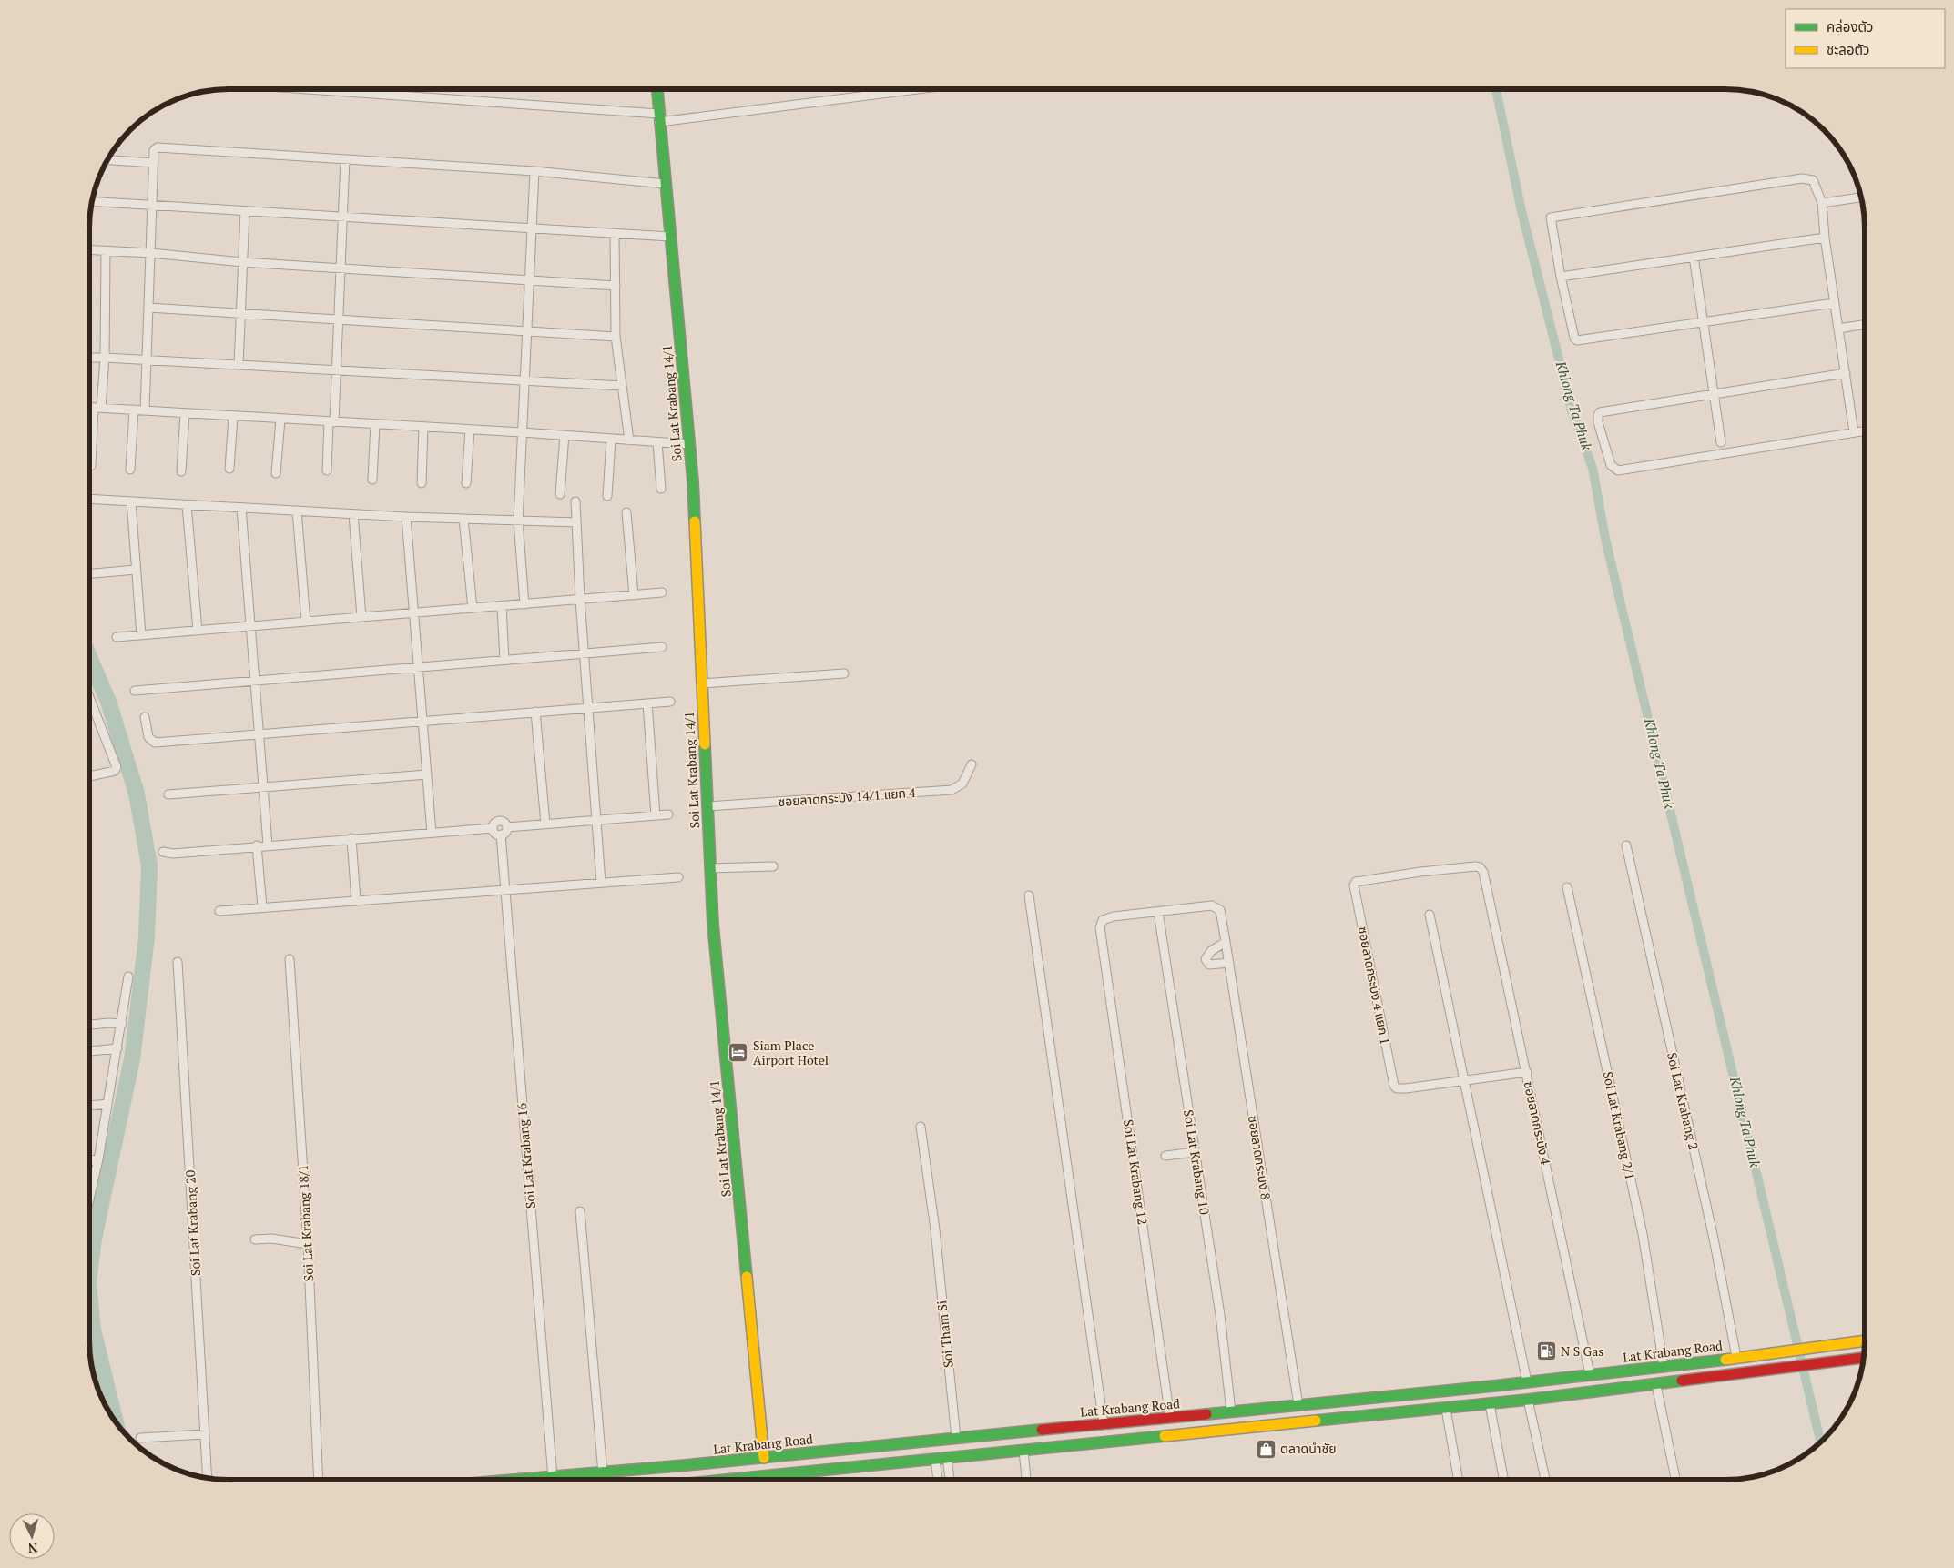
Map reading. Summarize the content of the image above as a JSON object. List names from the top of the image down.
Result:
{
  "streets": {
    "main road": ["Soi Lat Krabang 14/1", "Lat Krabang Road"],
    "street": [
      "ซอยลาดกระบัง 14/1 แยก 4",
      "ซอยลาดกระบัง 4 แยก 1",
      "Soi Lat Krabang 2",
      "ซอยลาดกระบัง 4",
      "Soi Lat Krabang 2/1",
      "Soi Lat Krabang 16",
      "ซอยลาดกระบัง 8",
      "Soi Lat Krabang 10",
      "Soi Lat Krabang 12",
      "Soi Lat Krabang 20",
      "Soi Lat Krabang 18/1",
      "Soi Tham Si"
    ]
  },
  "crossings": [
    ["Soi Lat Krabang 14/1", "ซอยลาดกระบัง 14/1 แยก 4"],
    ["Soi Lat Krabang 14/1", "Lat Krabang Road"],
    ["ซอยลาดกระบัง 4 แยก 1", "ซอยลาดกระบัง 4"],
    ["Soi Lat Krabang 2", "Lat Krabang Road"],
    ["ซอยลาดกระบัง 4", "Lat Krabang Road"],
    ["Soi Lat Krabang 2/1", "Lat Krabang Road"],
    ["Soi Lat Krabang 16", "Lat Krabang Road"],
    ["ซอยลาดกระบัง 8", "Soi Lat Krabang 10"],
    ["ซอยลาดกระบัง 8", "Soi Lat Krabang 12"],
    ["ซอยลาดกระบัง 8", "Lat Krabang Road"],
    ["Soi Lat Krabang 10", "Soi Lat Krabang 12"],
    ["Soi Lat Krabang 10", "Lat Krabang Road"],
    ["Soi Lat Krabang 12", "Lat Krabang Road"],
    ["Soi Tham Si", "Lat Krabang Road"]
  ],
  "water": ["Khlong Ta Phuk"],
  "places": {
    "hotel": ["Siam Place Airport Hotel"],
    "fuel station": ["N S Gas"],
    "shop": ["ตลาดนำชัย"]
  },
  "legend": ["คล่องตัว", "ชะลอตัว"],
  "north": "bottom"
}
